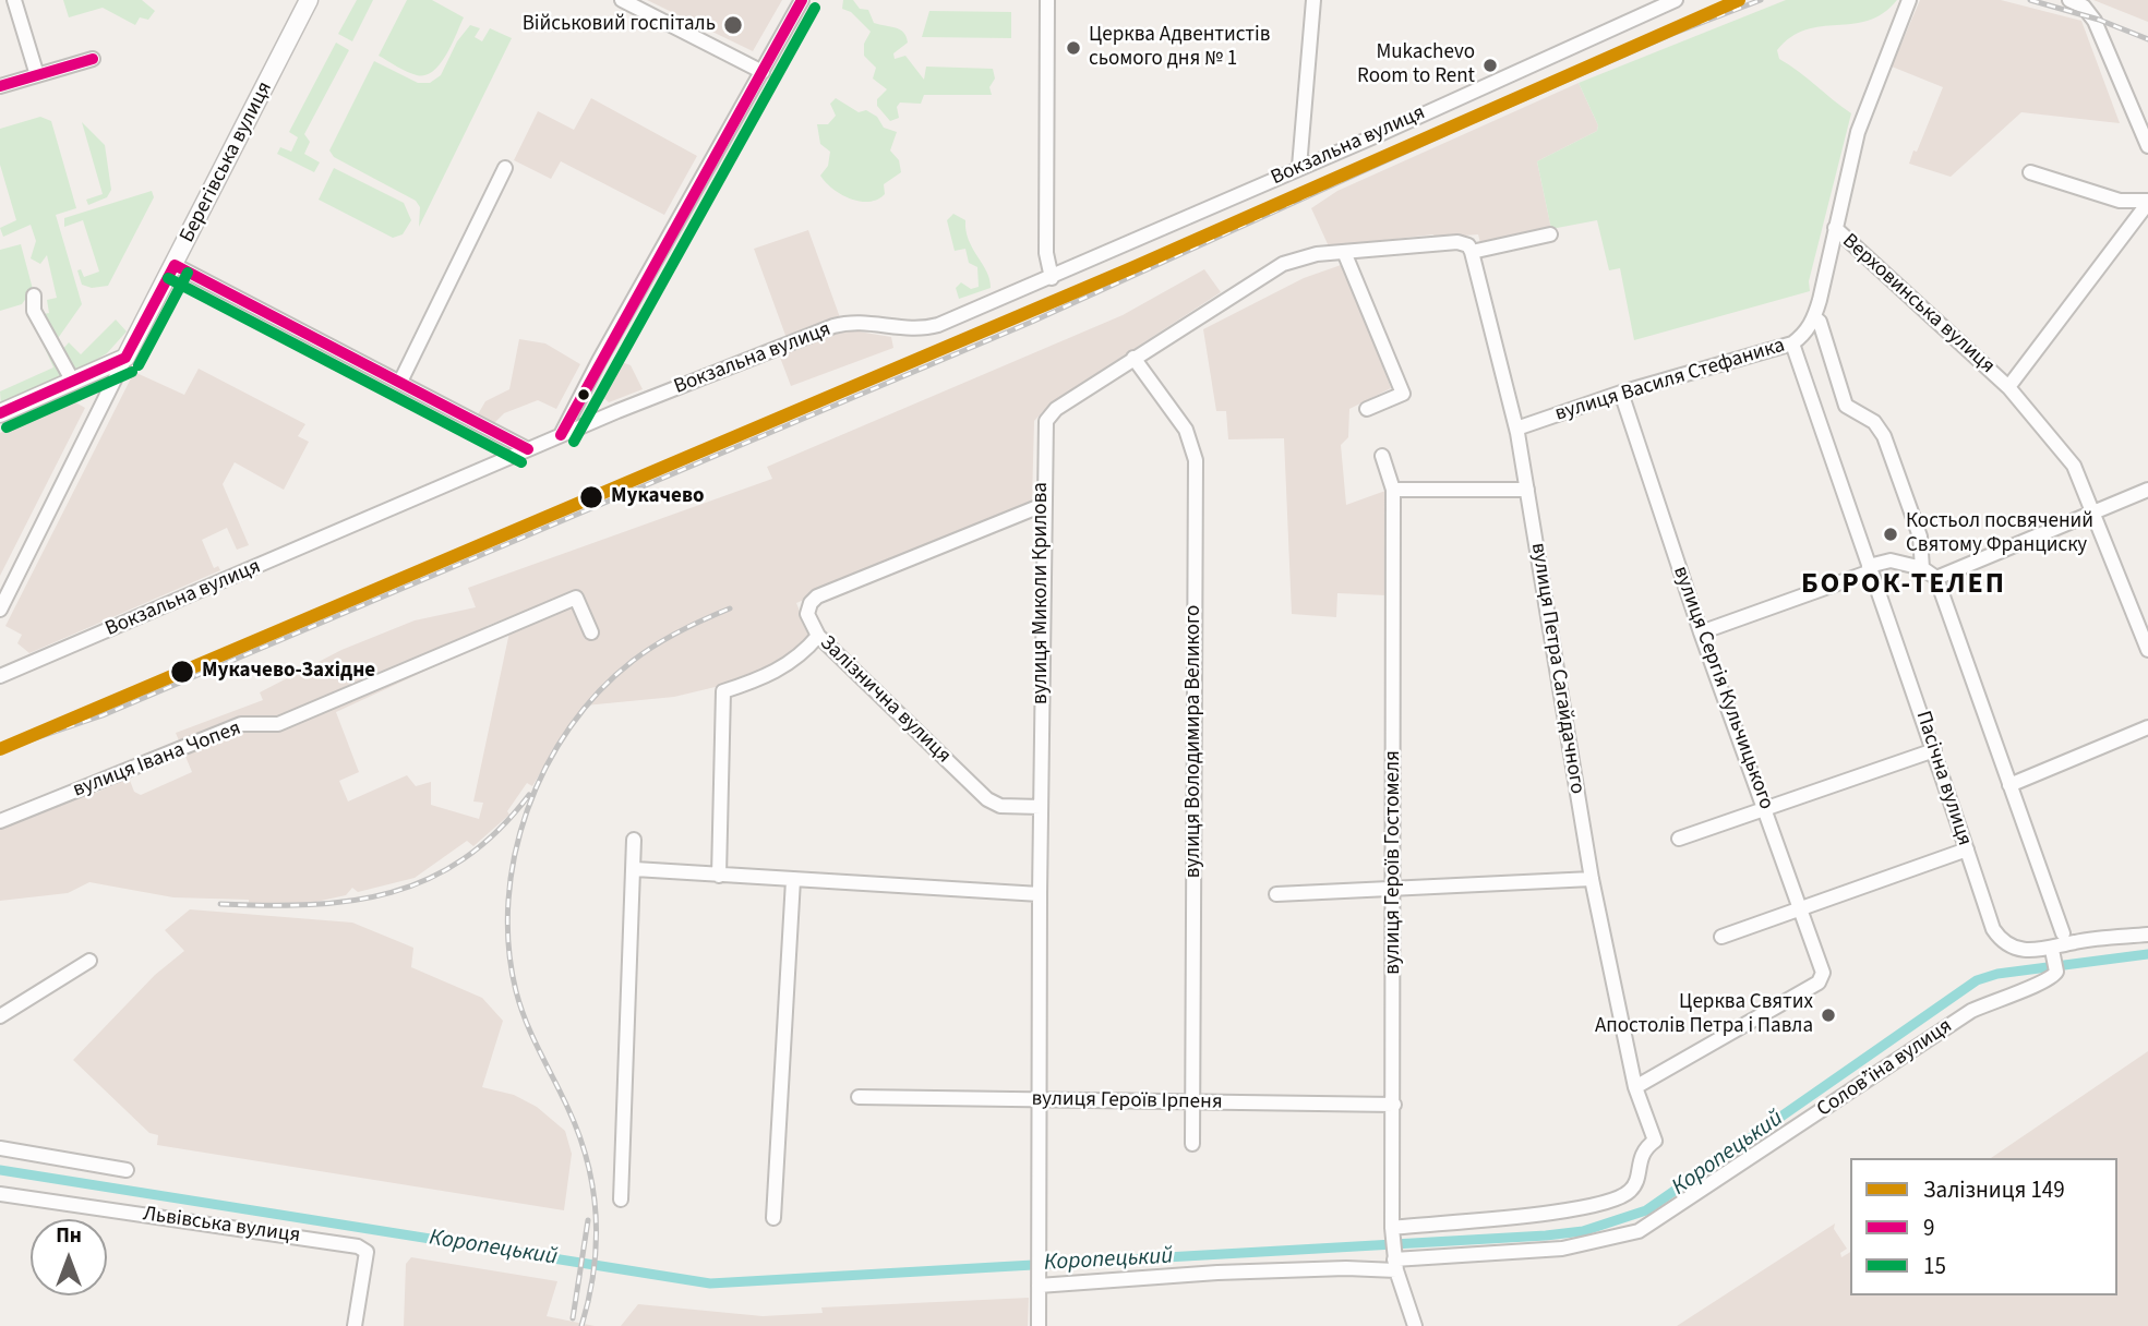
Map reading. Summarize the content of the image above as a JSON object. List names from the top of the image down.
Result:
{
  "streets": {
    "main road": ["Берегівська вулиця"],
    "street": [
      "Вокзальна вулиця",
      "Верховинська вулиця",
      "вулиця Василя Стефаника",
      "вулиця Миколи Крилова",
      "вулиця Петра Сагайдачного",
      "вулиця Сергія Кульчицького",
      "Залізнична вулиця",
      "вулиця Володимира Великого",
      "вулиця Івана Чопея",
      "Пасічна вулиця",
      "вулиця Героїв Гостомеля",
      "Соловʼїна вулиця",
      "вулиця Героїв Ірпеня",
      "Львівська вулиця"
    ]
  },
  "crossings": [
    ["Верховинська вулиця", "вулиця Василя Стефаника"],
    ["вулиця Василя Стефаника", "вулиця Петра Сагайдачного"],
    ["вулиця Василя Стефаника", "вулиця Сергія Кульчицького"],
    ["вулиця Василя Стефаника", "Пасічна вулиця"],
    ["вулиця Миколи Крилова", "вулиця Петра Сагайдачного"],
    ["вулиця Миколи Крилова", "Залізнична вулиця"],
    ["вулиця Миколи Крилова", "вулиця Володимира Великого"],
    ["вулиця Миколи Крилова", "вулиця Героїв Ірпеня"],
    ["вулиця Петра Сагайдачного", "вулиця Сергія Кульчицького"],
    ["вулиця Петра Сагайдачного", "вулиця Героїв Гостомеля"],
    ["вулиця Петра Сагайдачного", "Соловʼїна вулиця"],
    ["вулиця Володимира Великого", "вулиця Героїв Ірпеня"],
    ["Пасічна вулиця", "Соловʼїна вулиця"],
    ["вулиця Героїв Гостомеля", "Соловʼїна вулиця"],
    ["вулиця Героїв Гостомеля", "вулиця Героїв Ірпеня"]
  ],
  "districts": ["БОРОК-ТЕЛЕП"],
  "water": ["Коропецький"],
  "places": [
    "Військовий госпіталь",
    "Церква Адвентистів сьомого дня № 1",
    "Mukachevo Room to Rent",
    "Мукачево",
    "Костьол посвячений Святому Франциску",
    "Мукачево-Західне",
    "Церква Святих Апостолів Петра і Павла"
  ],
  "lines": ["rail line 149", "transit line 9", "transit line 15"],
  "legend": ["Залізниця 149", "9", "15"],
  "north": "top"
}
